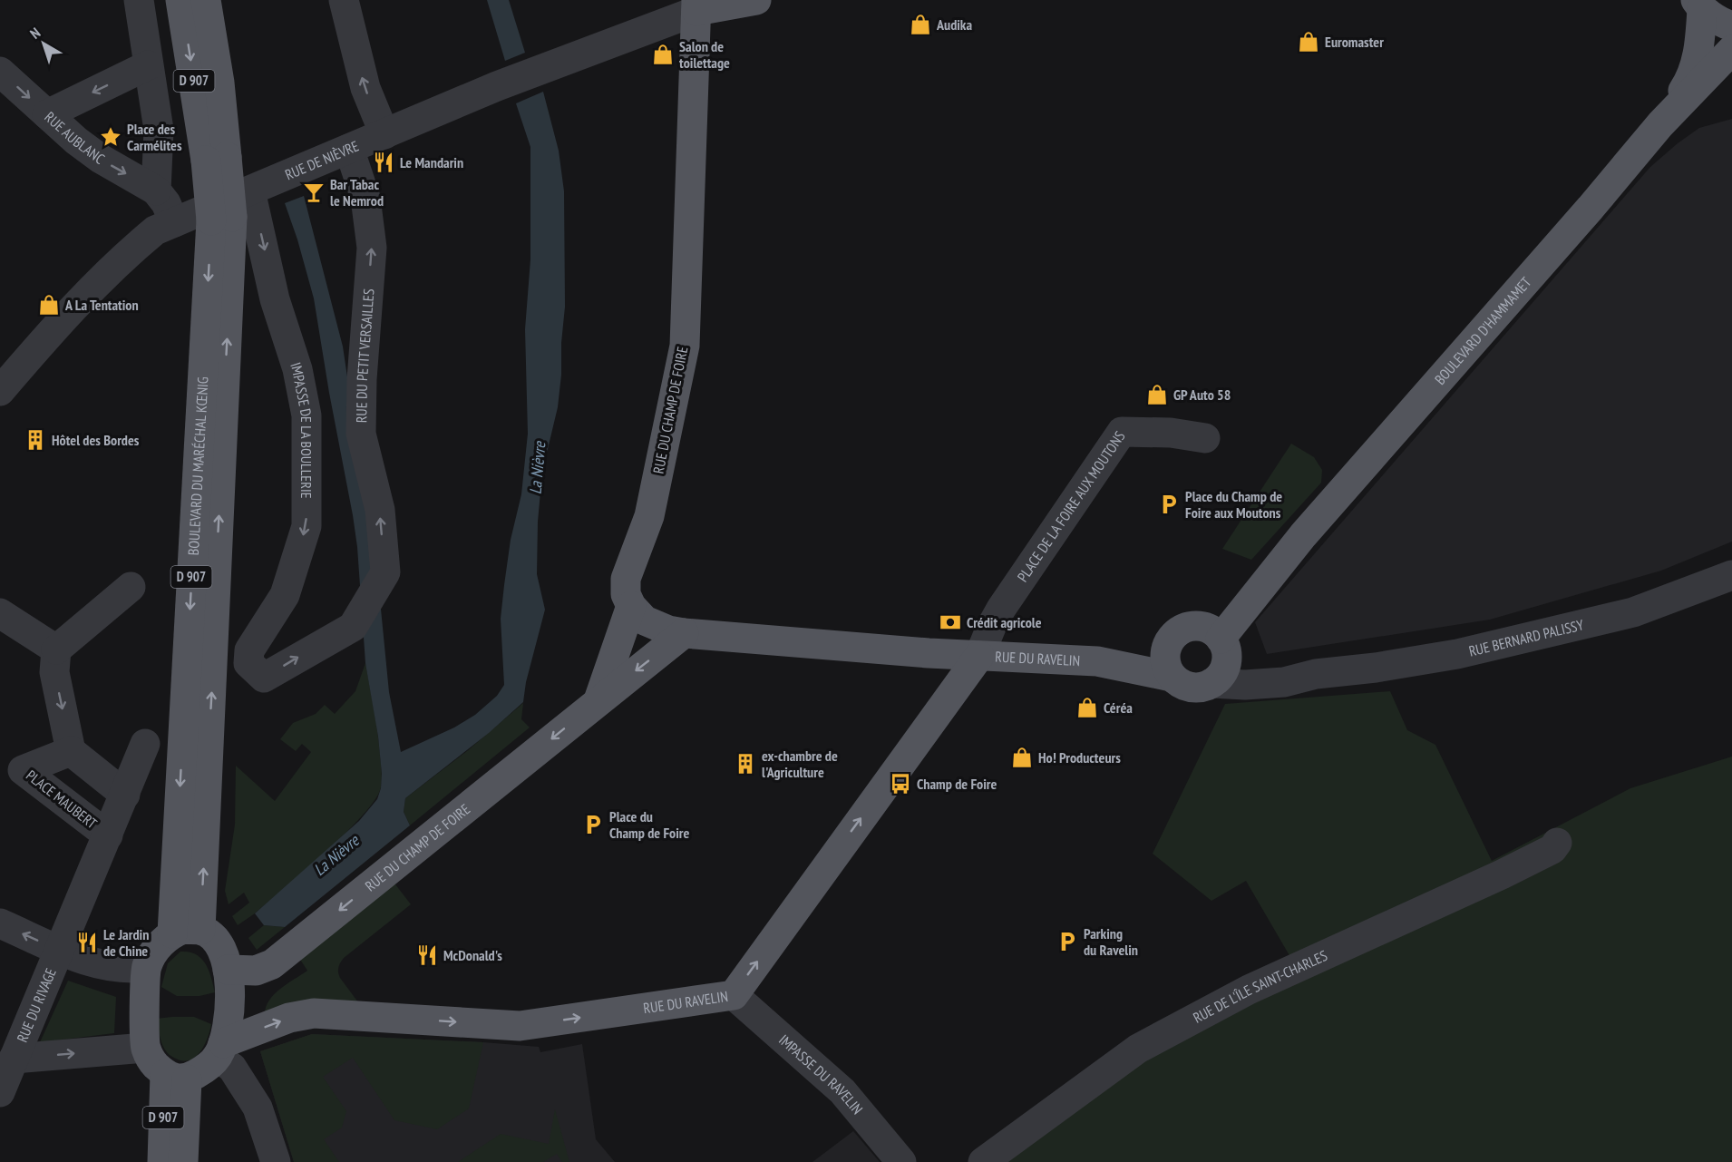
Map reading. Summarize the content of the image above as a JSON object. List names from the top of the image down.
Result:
{
  "streets": {
    "main road": [
      "D 907",
      "BOULEVARD D'HAMMAMET",
      "RUE DU CHAMP DE FOIRE",
      "BOULEVARD DU MARÉCHAL KŒNIG",
      "RUE DU RAVELIN"
    ],
    "street": [
      "RUE AUBLANC",
      "RUE DE NIÈVRE",
      "RUE DU PETIT VERSAILLES",
      "IMPASSE DE LA BOULLERIE",
      "PLACE DE LA FOIRE AUX MOUTONS",
      "RUE BERNARD PALISSY",
      "PLACE MAUBERT",
      "RUE DE L'ÎLE SAINT-CHARLES",
      "RUE DU RIVAGE",
      "IMPASSE DU RAVELIN"
    ]
  },
  "crossings": [
    ["D 907", "RUE DU CHAMP DE FOIRE"],
    ["D 907", "BOULEVARD DU MARÉCHAL KŒNIG"],
    ["D 907", "RUE DU RAVELIN"],
    ["RUE DE NIÈVRE", "RUE DU PETIT VERSAILLES"],
    ["RUE DE NIÈVRE", "RUE DU CHAMP DE FOIRE"],
    ["RUE DE NIÈVRE", "IMPASSE DE LA BOULLERIE"],
    ["BOULEVARD D'HAMMAMET", "RUE BERNARD PALISSY"],
    ["BOULEVARD D'HAMMAMET", "RUE DU RAVELIN"],
    ["RUE DU PETIT VERSAILLES", "IMPASSE DE LA BOULLERIE"],
    ["RUE DU CHAMP DE FOIRE", "BOULEVARD DU MARÉCHAL KŒNIG"],
    ["RUE DU CHAMP DE FOIRE", "RUE DU RAVELIN"],
    ["BOULEVARD DU MARÉCHAL KŒNIG", "RUE DU RAVELIN"],
    ["PLACE DE LA FOIRE AUX MOUTONS", "RUE DU RAVELIN"],
    ["RUE BERNARD PALISSY", "RUE DU RAVELIN"],
    ["RUE DU RAVELIN", "IMPASSE DU RAVELIN"],
    ["PLACE MAUBERT", "RUE DU RIVAGE"]
  ],
  "one_way": [
    "RUE AUBLANC",
    "RUE DU PETIT VERSAILLES",
    "RUE DU CHAMP DE FOIRE",
    "IMPASSE DE LA BOULLERIE",
    "RUE DU RAVELIN"
  ],
  "water": ["La Nièvre"],
  "places": {
    "shop": [
      "Audika",
      "Euromaster",
      "Salon de toilettage",
      "A La Tentation",
      "GP Auto 58",
      "Céréa",
      "Ho! Producteurs"
    ],
    "place": ["Place des Carmélites"],
    "restaurant": ["Le Mandarin", "Le Jardin de Chine", "McDonald's"],
    "bar": ["Bar Tabac le Nemrod"],
    "building": ["Hôtel des Bordes", "ex-chambre de l'Agriculture"],
    "parking": ["Place du Champ de Foire aux Moutons", "Place du Champ de Foire", "Parking du Ravelin"],
    "bank": ["Crédit agricole"],
    "bus stop": ["Champ de Foire"]
  },
  "north": "top left"
}
